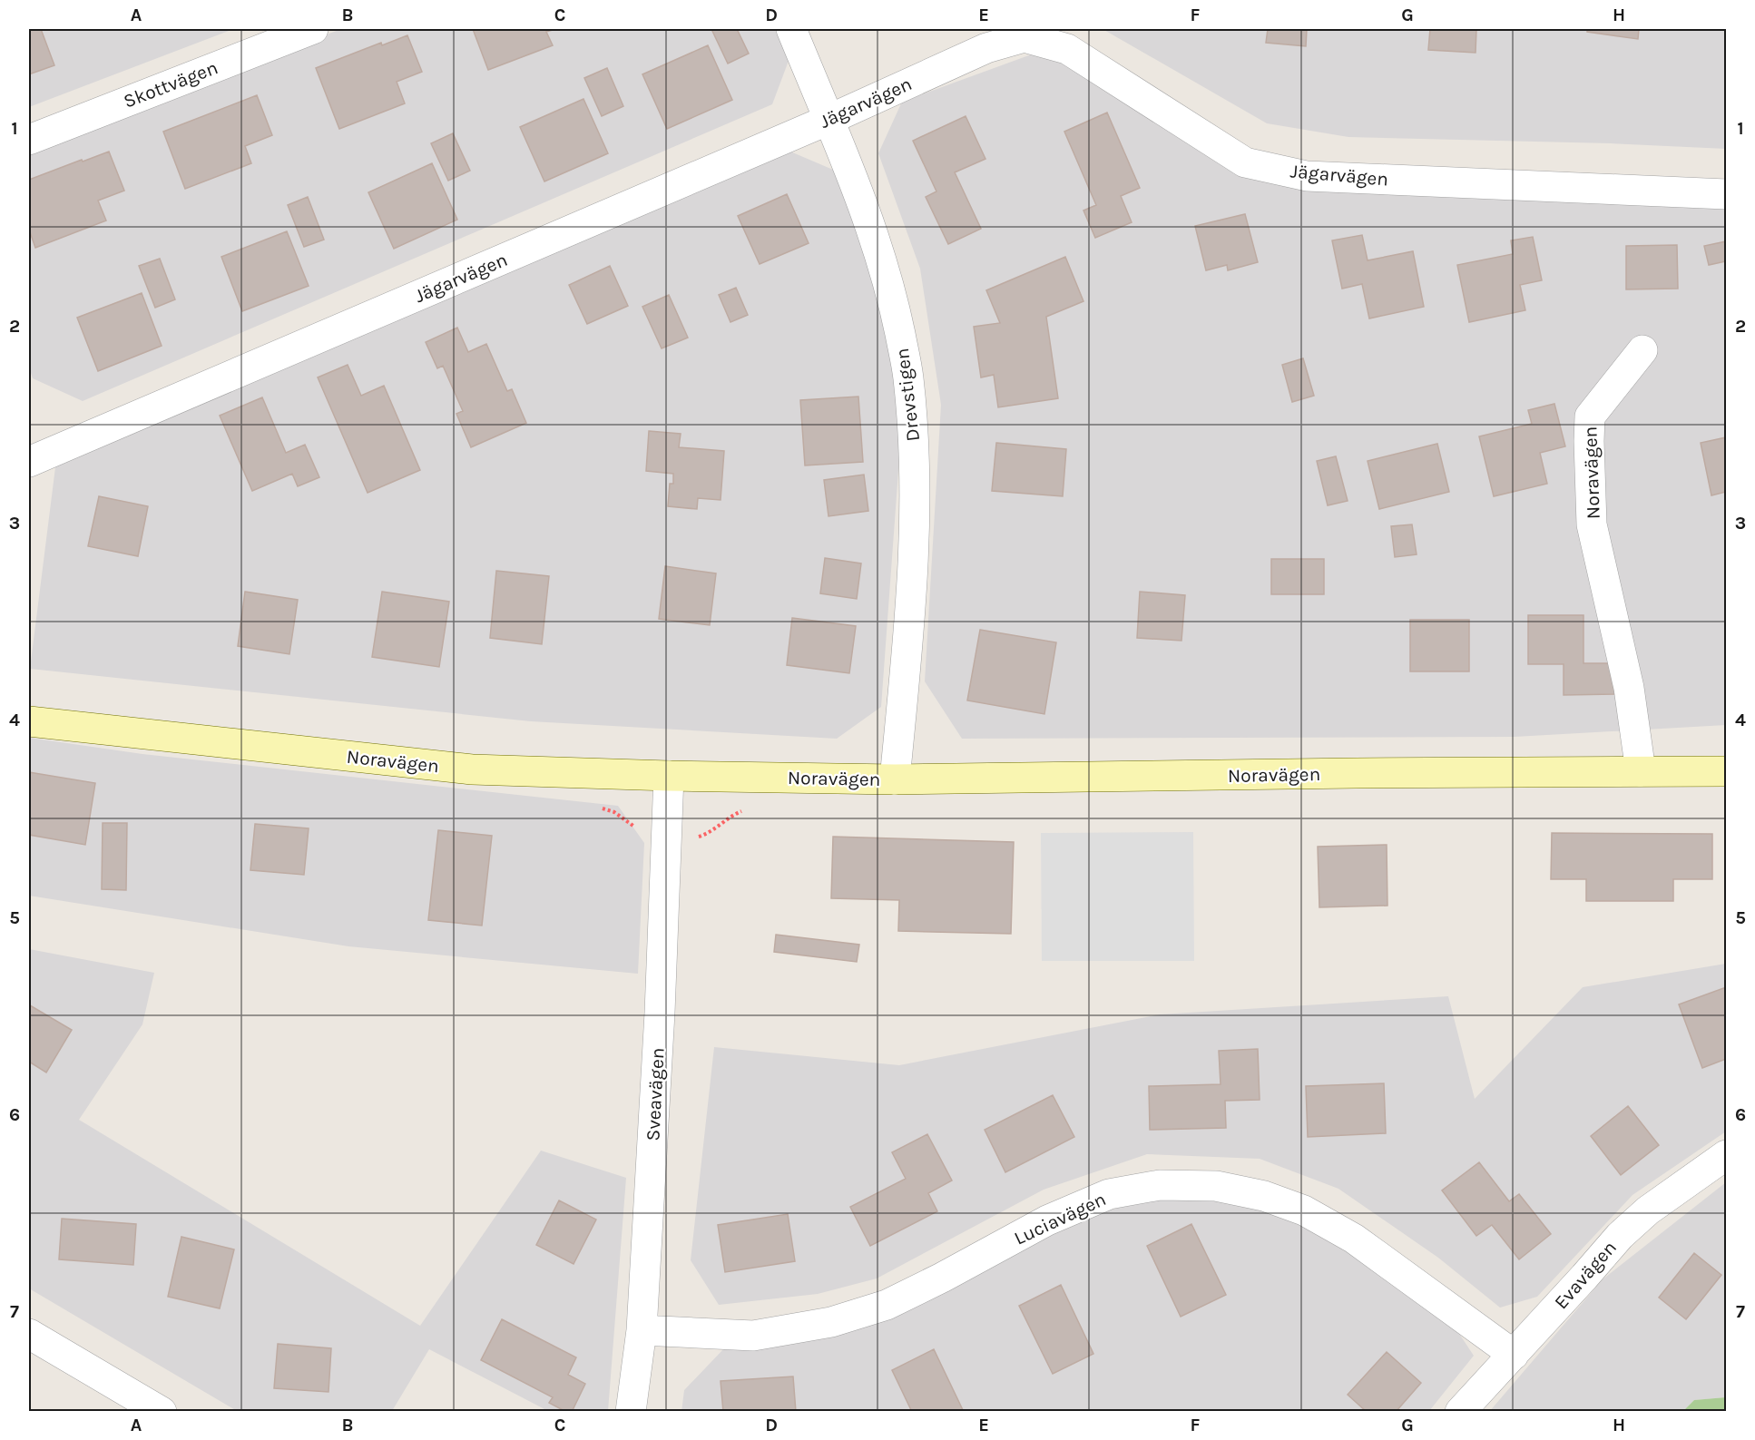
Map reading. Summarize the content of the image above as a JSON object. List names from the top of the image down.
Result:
{
  "streets": {
    "street": [
      "Skottvägen",
      "Jägarvägen",
      "Drevstigen",
      "Noravägen",
      "Sveavägen",
      "Luciavägen",
      "Evavägen"
    ]
  },
  "crossings": [
    ["Jägarvägen", "Drevstigen"],
    ["Drevstigen", "Noravägen"],
    ["Noravägen", "Sveavägen"],
    ["Sveavägen", "Luciavägen"],
    ["Luciavägen", "Evavägen"]
  ],
  "grid": {
    "columns": [
      "A",
      "B",
      "C",
      "D",
      "E",
      "F",
      "G",
      "H"
    ],
    "rows": [
      "1",
      "2",
      "3",
      "4",
      "5",
      "6",
      "7"
    ]
  }
}
